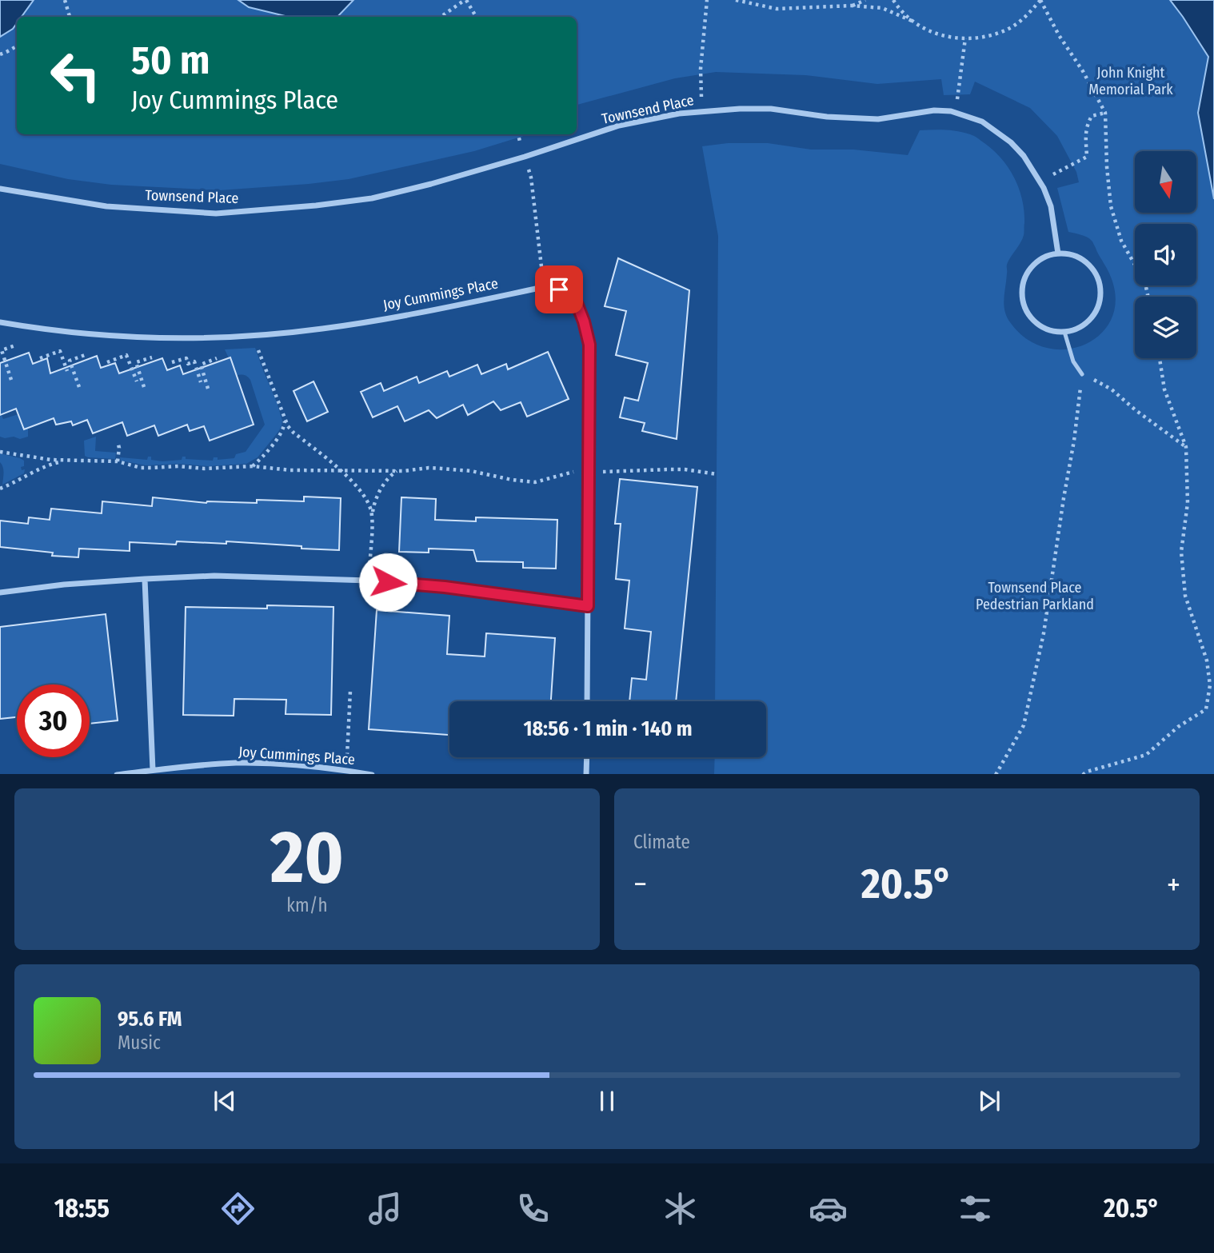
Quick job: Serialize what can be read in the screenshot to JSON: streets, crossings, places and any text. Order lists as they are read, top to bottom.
{
  "streets": {
    "street": ["Townsend Place", "Joy Cummings Place"]
  },
  "parks": ["John Knight Memorial Park", "Townsend Place Pedestrian Parkland"],
  "north": "bottom",
  "page": {
    "turn": ["50 m", "Joy Cummings Place"],
    "limit": "30",
    "trip": "18:56 · 1 min · 140 m",
    "tile": [
      ["20", "km/h"],
      "Climate"
    ],
    "heat": ["−", "20.5°", "+"],
    "song": ["95.6 FM", "Music"],
    "tabs": ["18:55", "20.5°"]
  }
}
